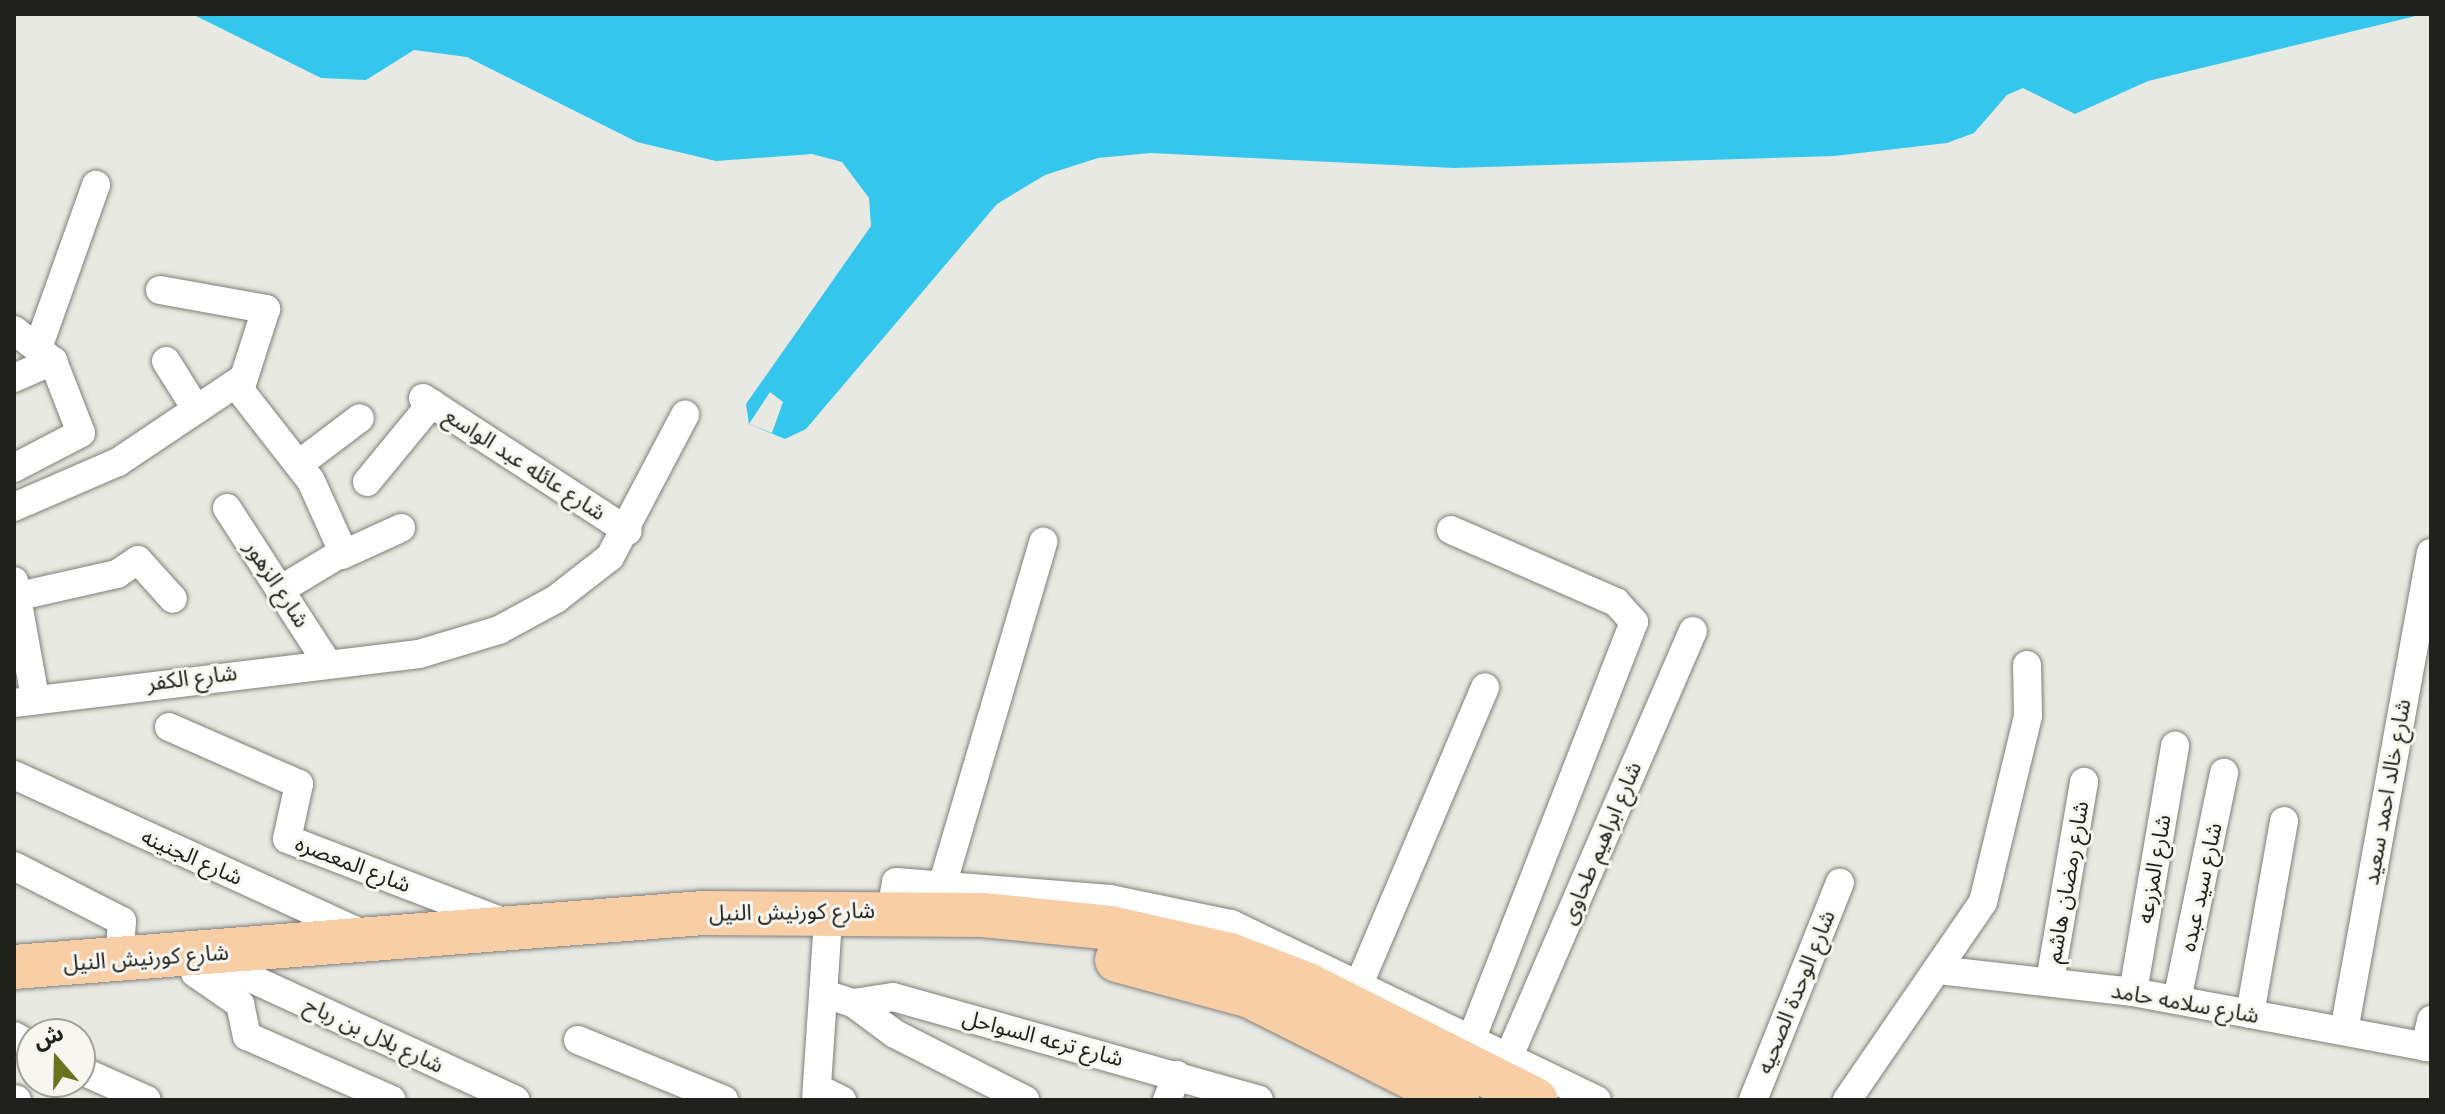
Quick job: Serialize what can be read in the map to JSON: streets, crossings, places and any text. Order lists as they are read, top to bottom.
{
  "streets": {
    "main road": ["شارع كورنيش النيل"],
    "street": [
      "شارع عائله عبد الواسع",
      "شارع الزهور",
      "شارع الكفر",
      "شارع خالد احمد سعيد",
      "شارع ابراهيم طحاوى",
      "شارع الجنينه",
      "شارع المعصره",
      "شارع المزرعه",
      "شارع رمضان هاشم",
      "شارع سيد عبده",
      "شارع الوحدة الصحيه",
      "شارع سلامه حامد",
      "شارع بلال بن رباح",
      "شارع ترعه السواحل"
    ]
  },
  "crossings": [
    ["شارع عائله عبد الواسع", "شارع الكفر"],
    ["شارع الزهور", "شارع الكفر"],
    ["شارع خالد احمد سعيد", "شارع سلامه حامد"],
    ["شارع الجنينه", "شارع كورنيش النيل"],
    ["شارع المعصره", "شارع كورنيش النيل"],
    ["شارع المزرعه", "شارع سلامه حامد"],
    ["شارع رمضان هاشم", "شارع سلامه حامد"],
    ["شارع سيد عبده", "شارع سلامه حامد"],
    ["شارع كورنيش النيل", "شارع بلال بن رباح"]
  ],
  "north": "top"
}
